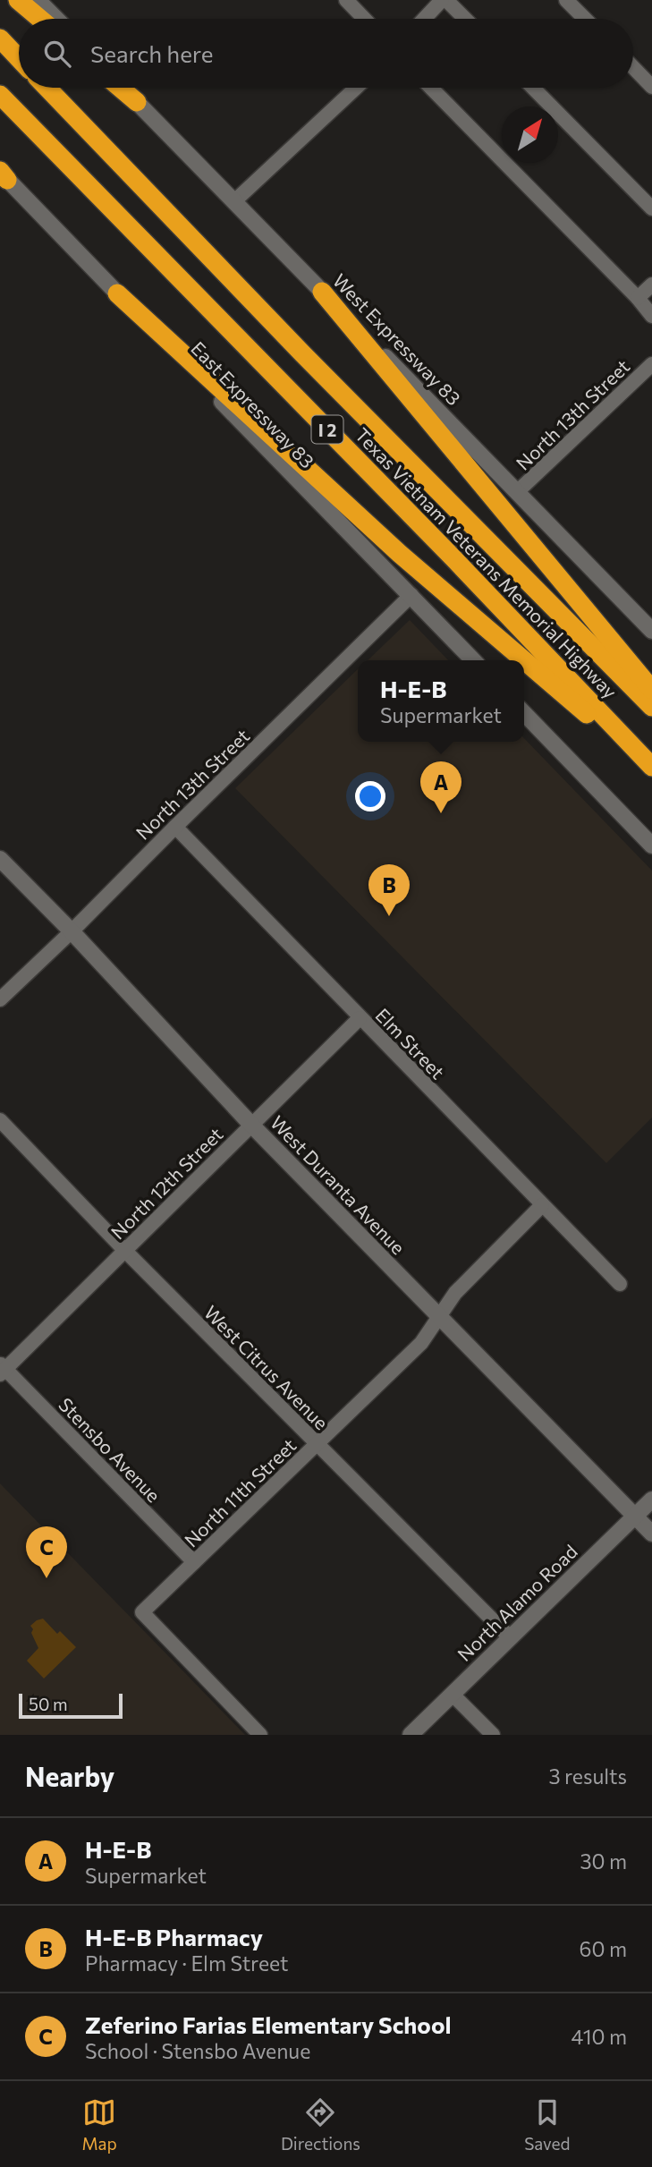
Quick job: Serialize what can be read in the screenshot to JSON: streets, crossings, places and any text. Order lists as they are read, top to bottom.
{
  "streets": {
    "highway": ["I 2", "Texas Vietnam Veterans Memorial Highway"],
    "main road": [
      "West Expressway 83",
      "East Expressway 83",
      "West Duranta Avenue",
      "North Alamo Road"
    ],
    "street": [
      "North 13th Street",
      "Elm Street",
      "North 12th Street",
      "West Citrus Avenue",
      "Stensbo Avenue",
      "North 11th Street"
    ]
  },
  "crossings": [
    ["West Expressway 83", "North 13th Street"],
    ["East Expressway 83", "North 13th Street"],
    ["North 13th Street", "Elm Street"],
    ["North 13th Street", "West Duranta Avenue"],
    ["Elm Street", "North 12th Street"],
    ["Elm Street", "North 11th Street"],
    ["North 12th Street", "West Duranta Avenue"],
    ["North 12th Street", "West Citrus Avenue"],
    ["North 12th Street", "Stensbo Avenue"],
    ["West Duranta Avenue", "North 11th Street"],
    ["West Duranta Avenue", "North Alamo Road"],
    ["West Citrus Avenue", "North 11th Street"],
    ["West Citrus Avenue", "North Alamo Road"],
    ["Stensbo Avenue", "North 11th Street"]
  ],
  "scale_bar": "50 m",
  "north": "top right",
  "page": {
    "search": "Search here",
    "popup": ["H-E-B", "Supermarket"],
    "pins": ["A", "B", "C"],
    "scale": "50 m",
    "heading": ["Nearby", "3 results"],
    "list": [
      {
        "mark": "A",
        "name": "H-E-B",
        "note": "Supermarket",
        "value": "30 m"
      },
      {
        "mark": "B",
        "name": "H-E-B Pharmacy",
        "note": "Pharmacy · Elm Street",
        "value": "60 m"
      },
      {
        "mark": "C",
        "name": "Zeferino Farias Elementary School",
        "note": "School · Stensbo Avenue",
        "value": "410 m"
      }
    ],
    "nav": ["Map", "Directions", "Saved"]
  }
}
